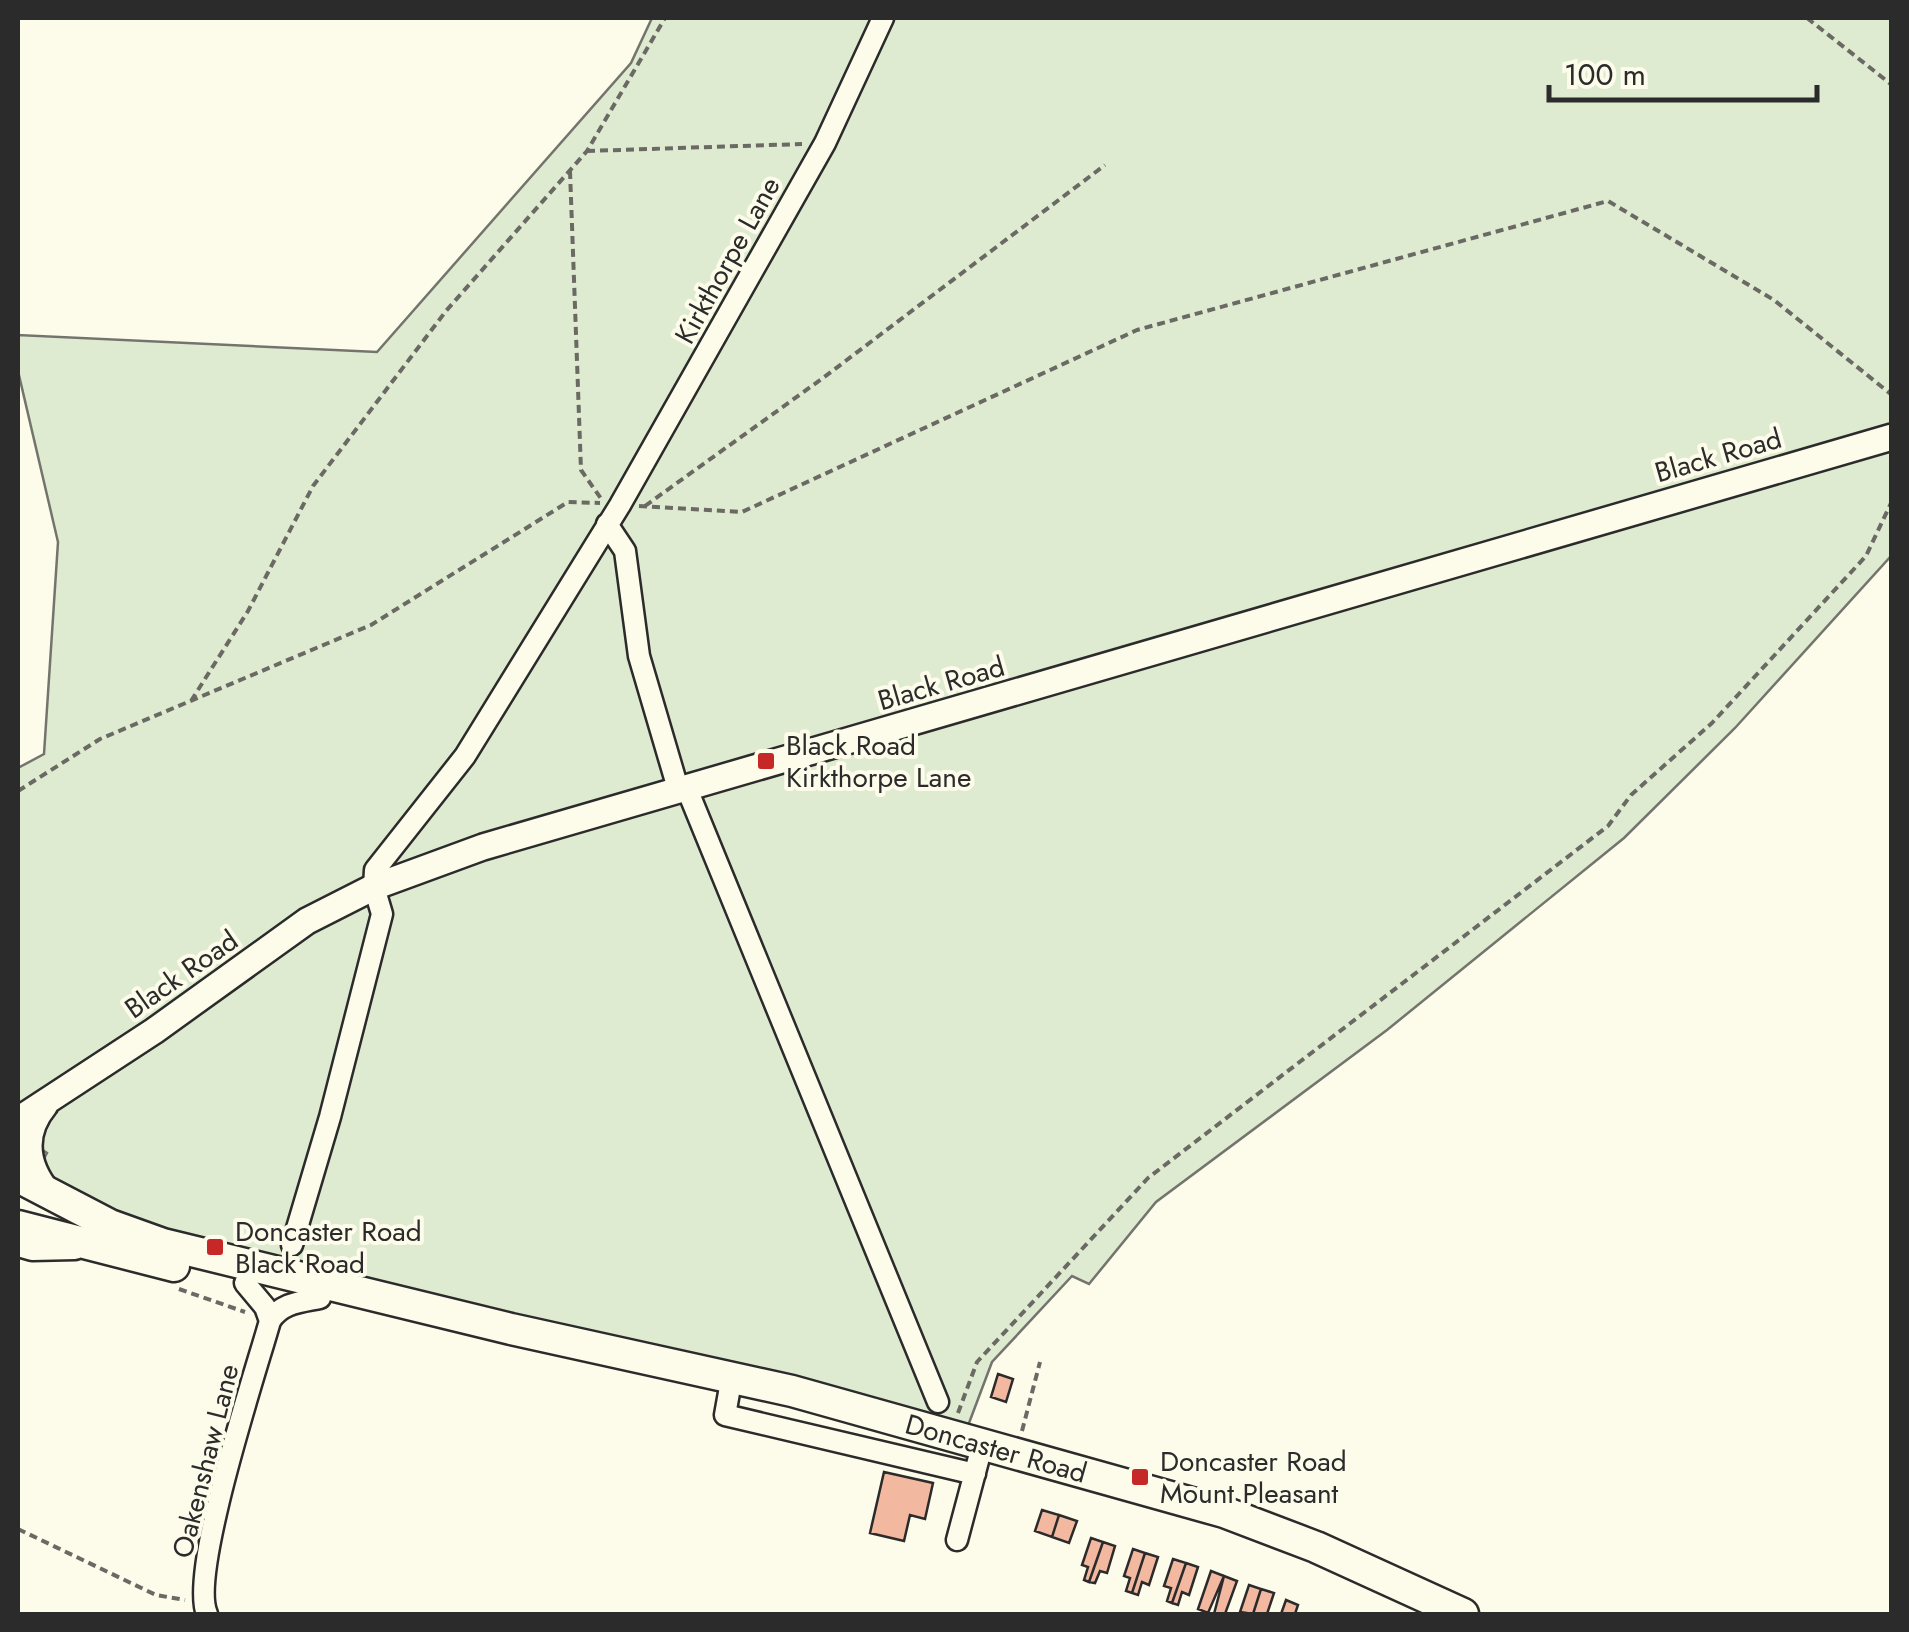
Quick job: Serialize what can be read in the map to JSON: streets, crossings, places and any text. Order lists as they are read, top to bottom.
{
  "streets": {
    "highway": ["Doncaster Road"],
    "main road": ["Black Road"],
    "street": ["Kirkthorpe Lane", "Oakenshaw Lane"]
  },
  "crossings": [
    ["Kirkthorpe Lane", "Black Road"],
    ["Black Road", "Doncaster Road"],
    ["Doncaster Road", "Oakenshaw Lane"]
  ],
  "places": {
    "transit": ["Black Road Kirkthorpe Lane", "Doncaster Road Black Road", "Doncaster Road Mount Pleasant"]
  },
  "scale_bar": "100 m"
}
